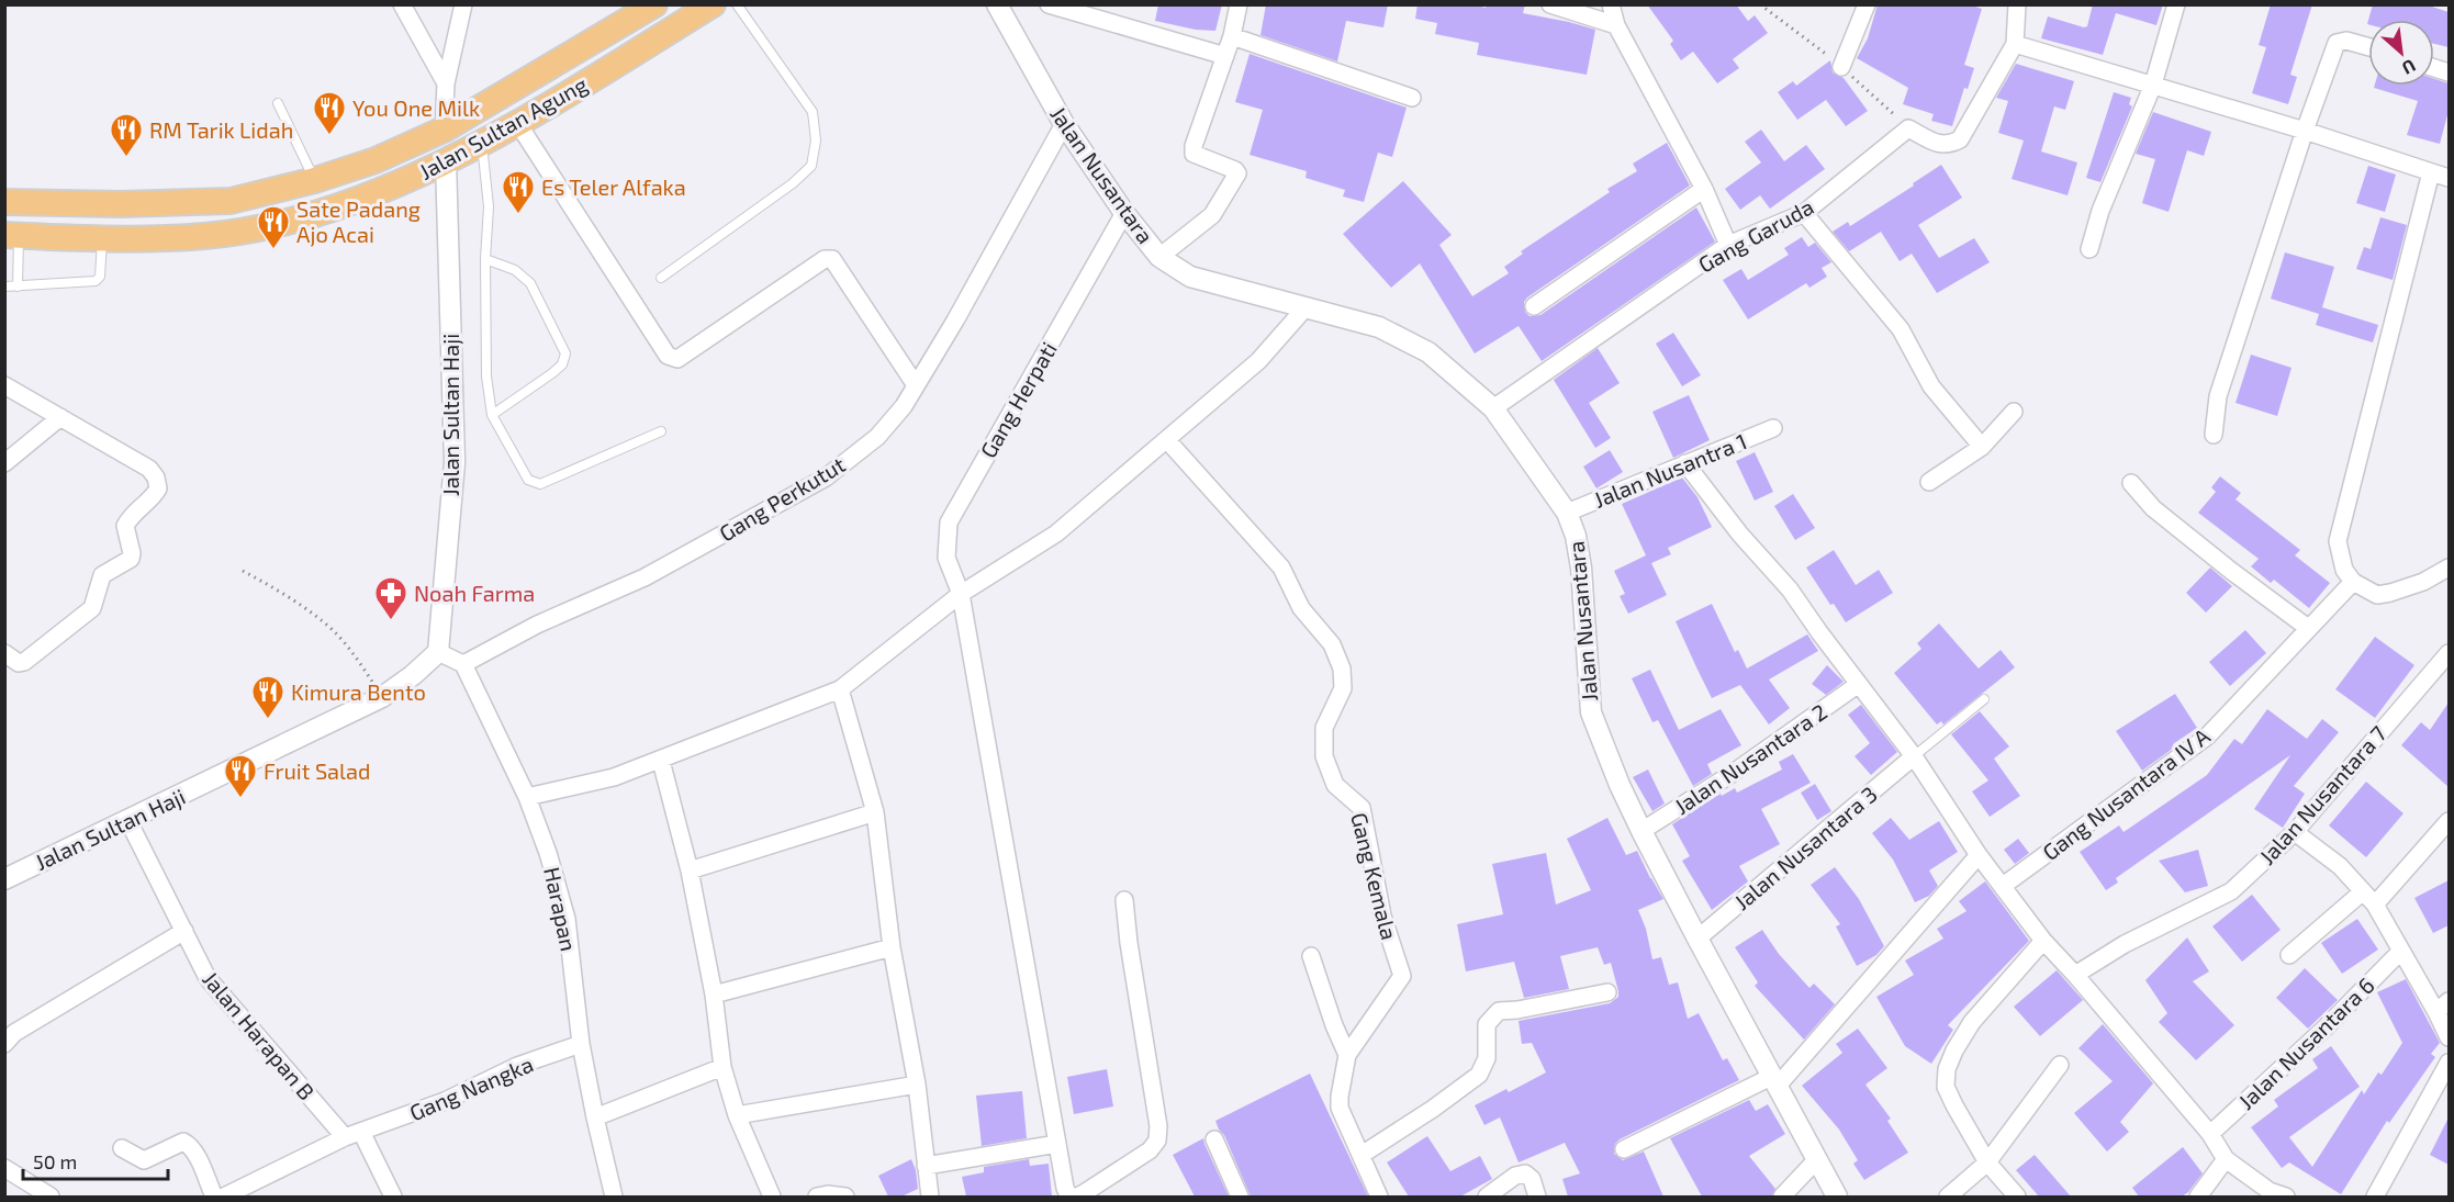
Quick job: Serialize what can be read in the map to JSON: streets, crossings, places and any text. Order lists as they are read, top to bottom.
{
  "streets": {
    "main road": ["Jalan Sultan Agung"],
    "street": [
      "Jalan Nusantara",
      "Gang Garuda",
      "Gang Herpati",
      "Jalan Sultan Haji",
      "Jalan Nusantra 1",
      "Gang Perkutut",
      "Jalan Nusantara 2",
      "Gang Nusantara IV A",
      "Jalan Nusantara 7",
      "Jalan Nusantara 3",
      "Gang Kemala",
      "Harapan",
      "Jalan Harapan B",
      "Jalan Nusantara 6",
      "Gang Nangka"
    ]
  },
  "crossings": [
    ["Jalan Sultan Agung", "Jalan Sultan Haji"],
    ["Jalan Nusantara", "Gang Garuda"],
    ["Jalan Nusantara", "Gang Herpati"],
    ["Jalan Nusantara", "Jalan Nusantra 1"],
    ["Jalan Nusantara", "Gang Perkutut"],
    ["Jalan Nusantara", "Jalan Nusantara 2"],
    ["Jalan Nusantara", "Jalan Nusantara 3"],
    ["Jalan Sultan Haji", "Jalan Harapan B"],
    ["Gang Perkutut", "Harapan"],
    ["Harapan", "Gang Nangka"],
    ["Jalan Harapan B", "Gang Nangka"]
  ],
  "places": {
    "restaurant": [
      "You One Milk",
      "RM Tarik Lidah",
      "Es Teler Alfaka",
      "Sate Padang Ajo Acai",
      "Kimura Bento",
      "Fruit Salad"
    ],
    "pharmacy": ["Noah Farma"]
  },
  "scale_bar": "50 m",
  "north": "bottom right"
}
